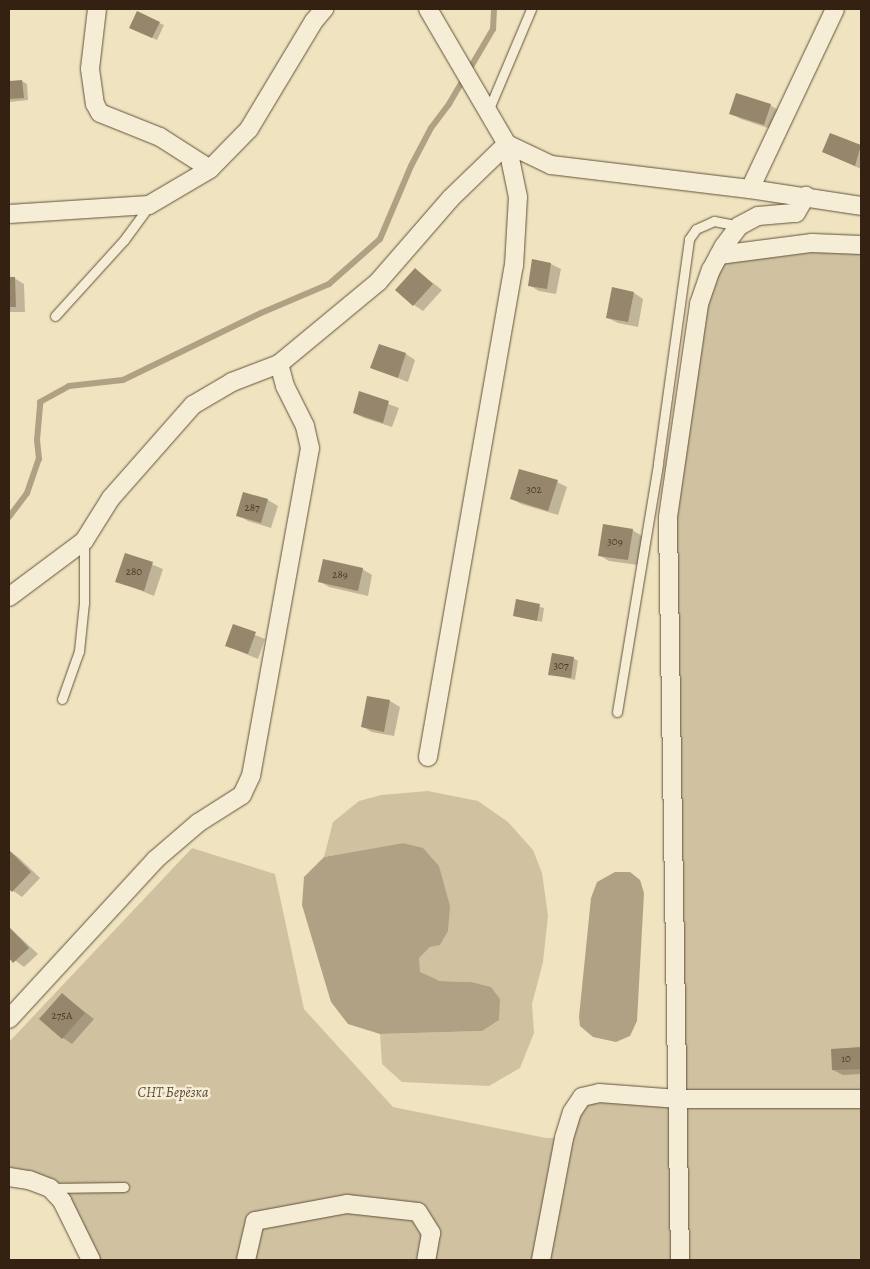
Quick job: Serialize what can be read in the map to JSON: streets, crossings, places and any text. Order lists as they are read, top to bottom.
{
  "parks": ["СНТ Берёзка"],
  "house_numbers": [
    "302",
    "287",
    "309",
    "280",
    "289",
    "307",
    "275А",
    "10"
  ]
}
